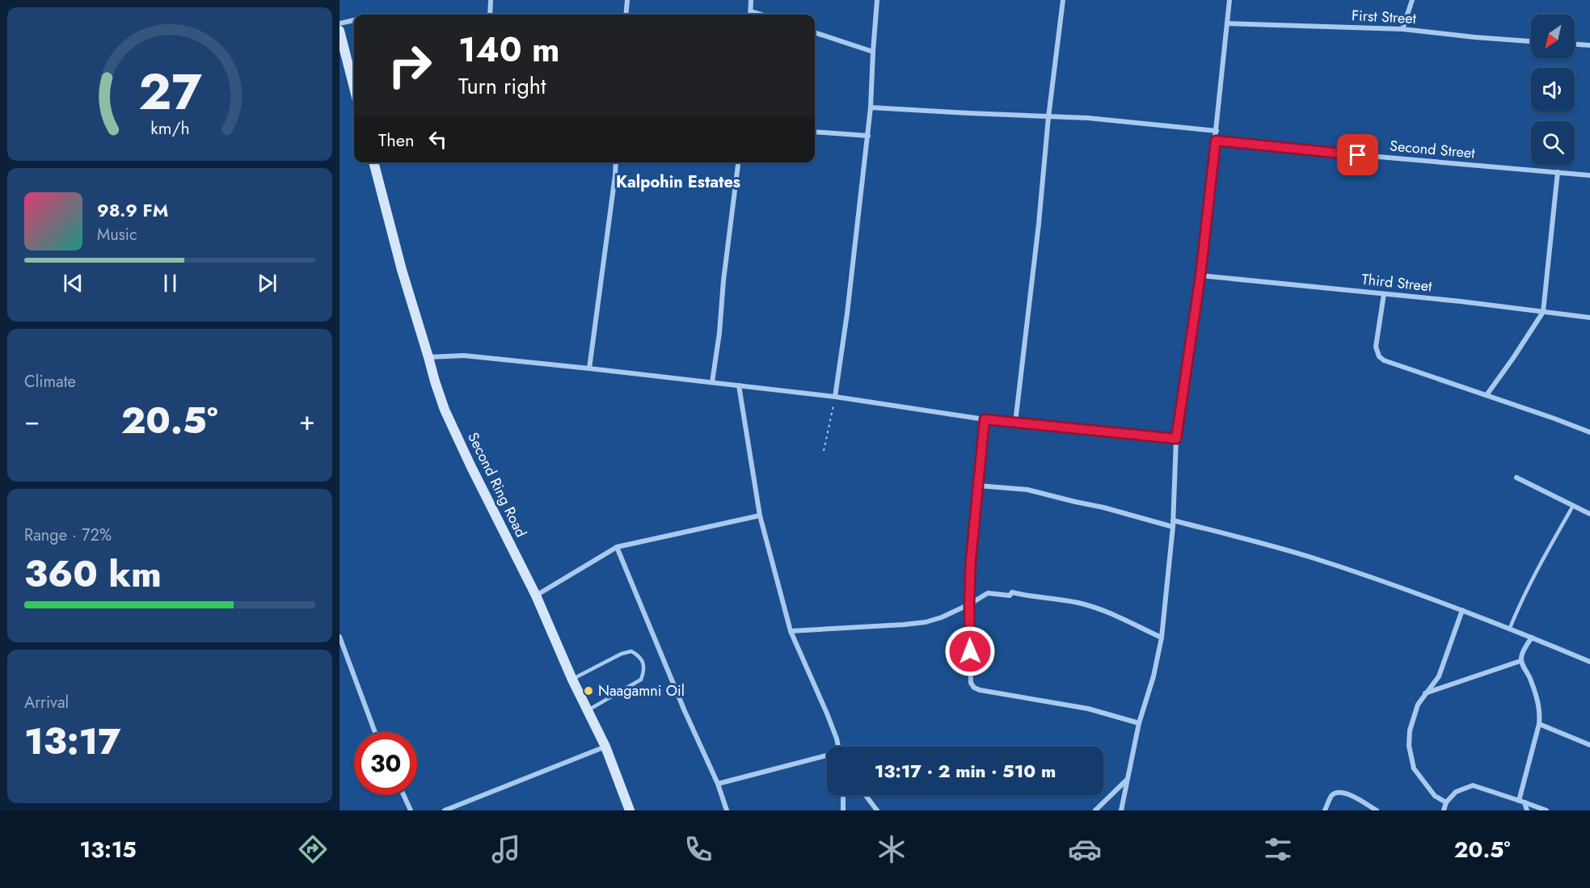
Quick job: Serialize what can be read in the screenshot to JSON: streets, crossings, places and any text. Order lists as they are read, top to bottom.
{
  "streets": {
    "street": [
      "First Street",
      "Second Street",
      "Third Street",
      "Second Ring Road"
    ]
  },
  "districts": ["Kalpohin Estates"],
  "places": ["Naagamni Oil"],
  "north": "bottom left",
  "page": {
    "turn": ["140 m", "Turn right"],
    "then": "Then",
    "song": ["98.9 FM", "Music"],
    "tile": [
      "Climate",
      ["Range · 72%", "360 km"],
      ["Arrival", "13:17"]
    ],
    "heat": ["−", "20.5°", "+"],
    "limit": "30",
    "trip": "13:17 · 2 min · 510 m",
    "tabs": ["13:15", "20.5°"],
    "gauge": ["27", "km/h"]
  }
}
